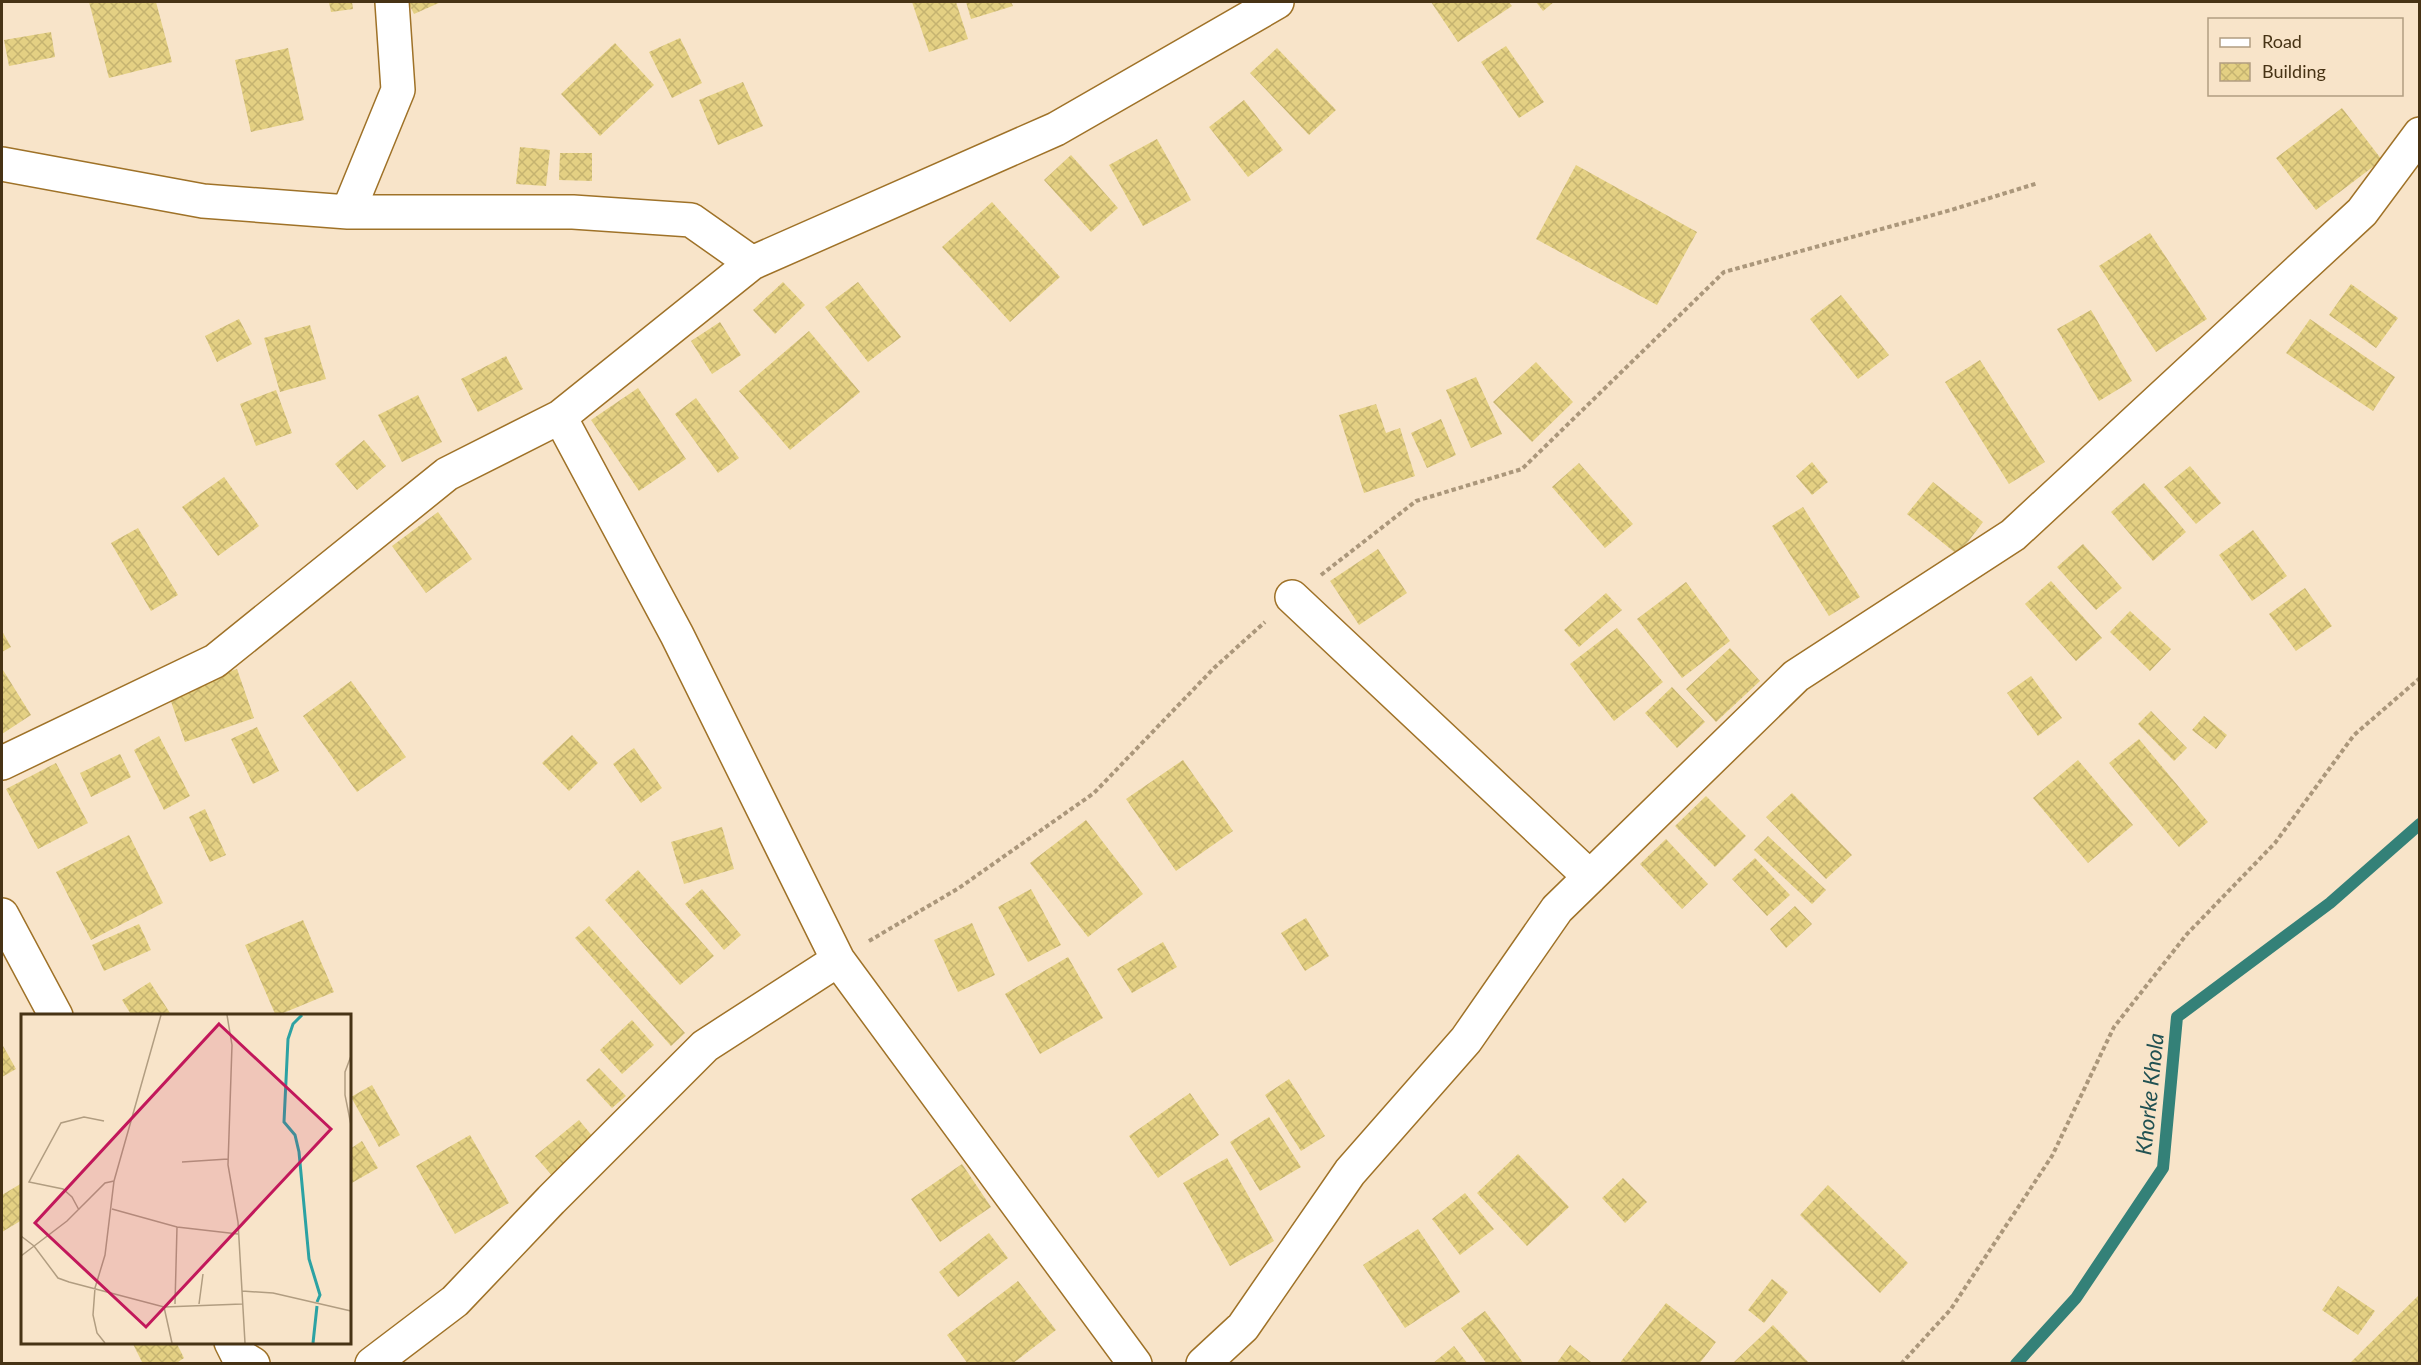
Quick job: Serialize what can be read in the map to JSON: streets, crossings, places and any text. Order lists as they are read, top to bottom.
{
  "water": ["Khorke Khola"],
  "legend": ["Road", "Building"]
}
